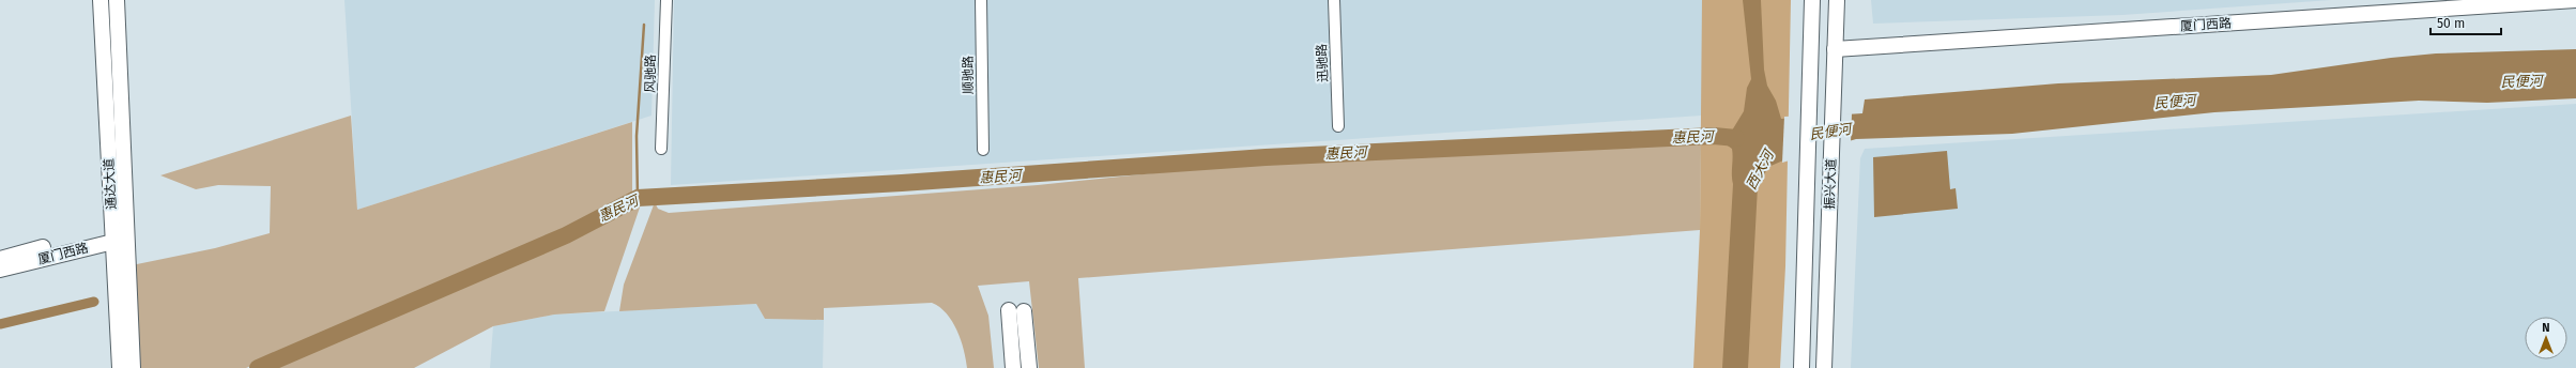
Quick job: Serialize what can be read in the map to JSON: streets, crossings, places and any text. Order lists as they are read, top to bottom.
{
  "streets": {
    "main road": ["厦门西路", "通达大道", "振兴大道"],
    "street": ["迅驰路", "风驰路", "顺驰路"]
  },
  "crossings": [
    ["厦门西路", "通达大道"],
    ["厦门西路", "振兴大道"]
  ],
  "water": ["民便河", "惠民河", "西大河"],
  "scale_bar": "50 m",
  "north": "top"
}
